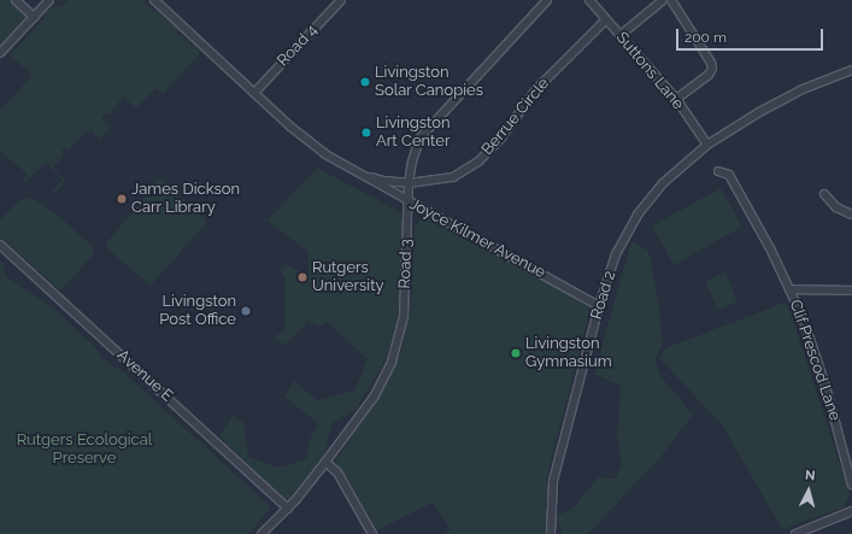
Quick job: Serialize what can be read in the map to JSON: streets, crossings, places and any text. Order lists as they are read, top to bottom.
{
  "streets": {
    "street": [
      "Road 4",
      "Suttons Lane",
      "Berrue Circle",
      "Joyce Kilmer Avenue",
      "Road 3",
      "Road 2",
      "Clif Prescod Lane",
      "Avenue E"
    ]
  },
  "crossings": [
    ["Road 4", "Joyce Kilmer Avenue"],
    ["Suttons Lane", "Berrue Circle"],
    ["Suttons Lane", "Road 2"],
    ["Berrue Circle", "Joyce Kilmer Avenue"],
    ["Berrue Circle", "Road 3"],
    ["Joyce Kilmer Avenue", "Road 3"],
    ["Joyce Kilmer Avenue", "Road 2"],
    ["Road 3", "Avenue E"]
  ],
  "parks": ["Rutgers Ecological Preserve"],
  "places": [
    "Livingston Solar Canopies",
    "Livingston Art Center",
    "James Dickson Carr Library",
    "Rutgers University",
    "Livingston Post Office",
    "Livingston Gymnasium"
  ],
  "scale_bar": "200 m",
  "north": "top"
}
